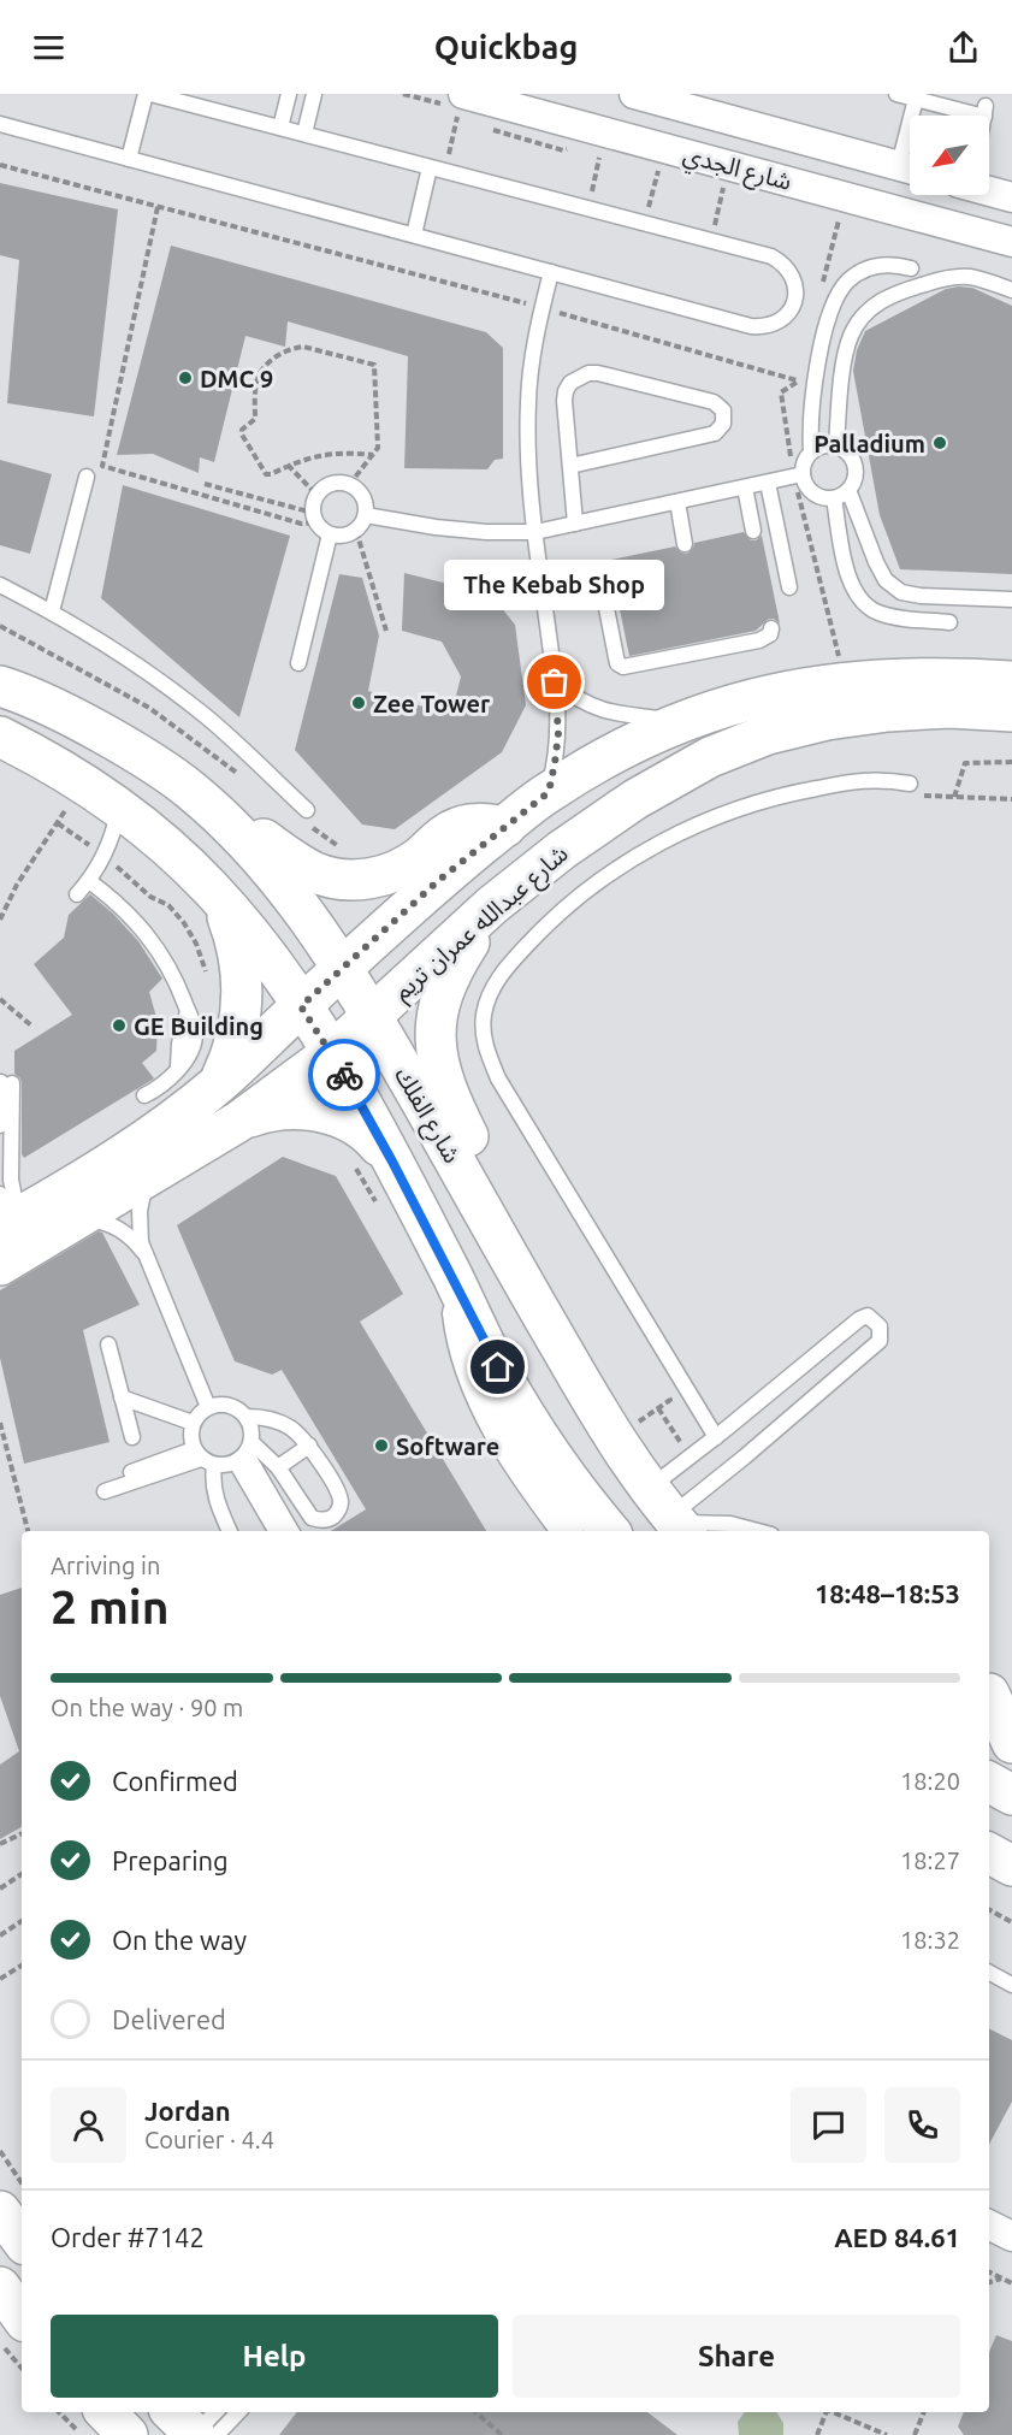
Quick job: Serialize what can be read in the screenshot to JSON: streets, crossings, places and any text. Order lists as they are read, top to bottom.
{
  "streets": {
    "main road": ["شارع عبدالله عمران تريم", "شارع الفلك"],
    "street": ["شارع الجدي"]
  },
  "crossings": [
    ["شارع عبدالله عمران تريم", "شارع الفلك"]
  ],
  "places": [
    "DMC 9",
    "Palladium",
    "The Kebab Shop",
    "Zee Tower",
    "GE Building",
    "Software"
  ],
  "north": "bottom left",
  "page": {
    "header": "Quickbag",
    "bubble": "The Kebab Shop",
    "heading": ["2 min", "Arriving in", "18:48–18:53"],
    "panel": [
      "Jordan",
      "Courier · 4.4",
      "Order #7142",
      "AED 84.61"
    ],
    "bar": "On the way · 90 m",
    "list": [
      ["Confirmed", "18:20"],
      ["Preparing", "18:27"],
      ["On the way", "18:32"],
      "Delivered"
    ],
    "buttons": ["Help", "Share"]
  }
}
